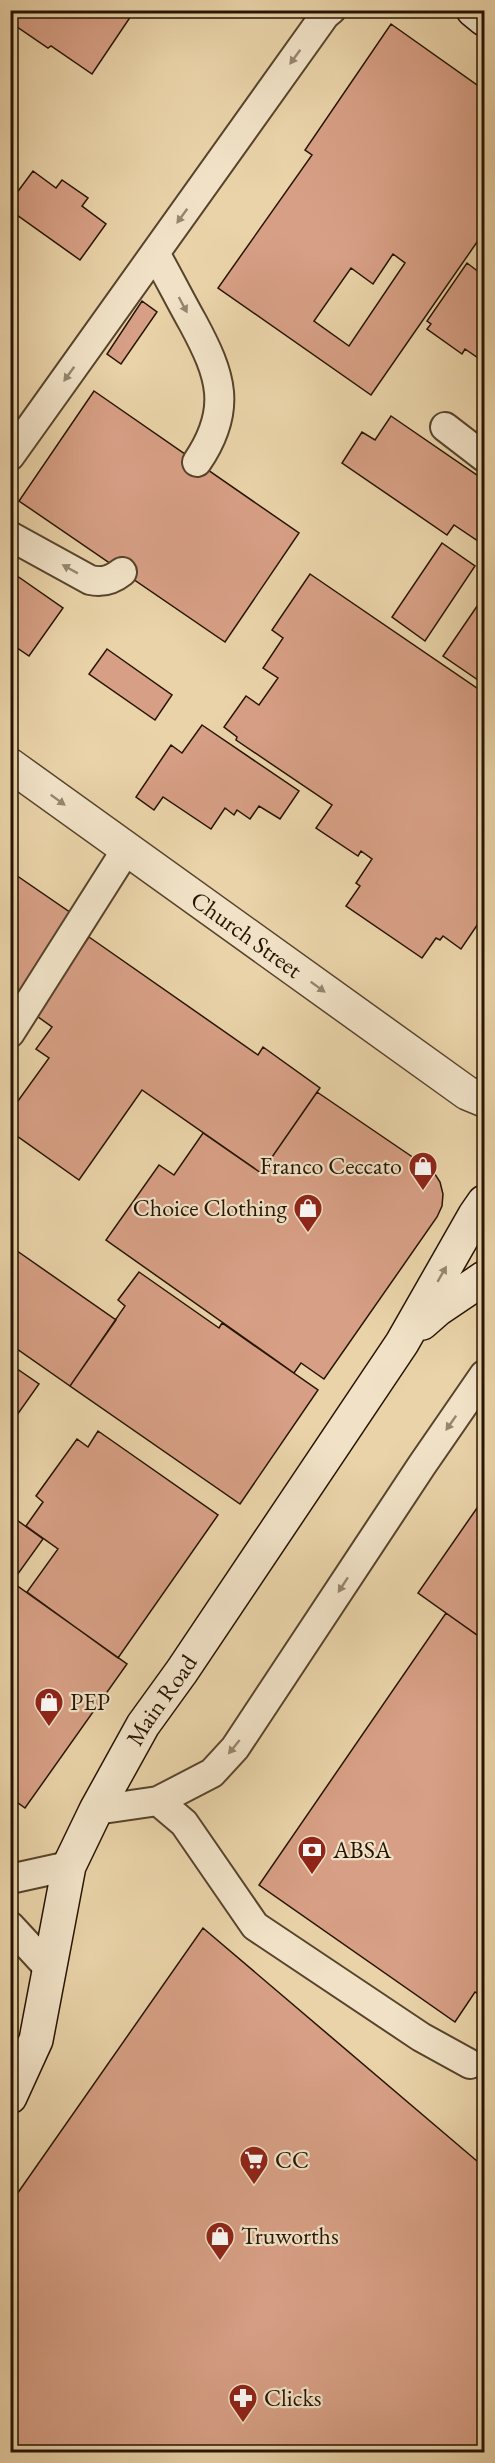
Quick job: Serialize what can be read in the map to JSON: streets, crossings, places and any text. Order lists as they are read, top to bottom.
{
  "streets": {
    "main road": ["Church Street", "Main Road"]
  },
  "one_way": ["Church Street"],
  "places": {
    "shop": [
      "Franco Ceccato",
      "Choice Clothing",
      "PEP",
      "Truworths"
    ],
    "bank": ["ABSA"],
    "supermarket": ["CC"],
    "pharmacy": ["Clicks"]
  }
}
